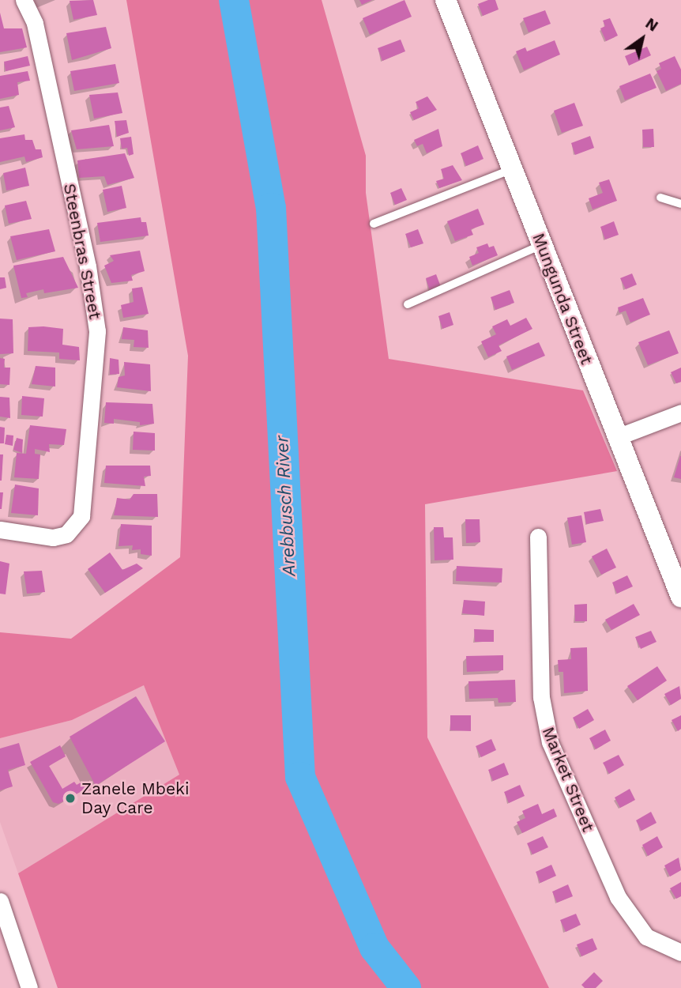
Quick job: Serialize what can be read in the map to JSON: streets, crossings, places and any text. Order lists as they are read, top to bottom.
{
  "streets": {
    "street": ["Steenbras Street", "Mungunda Street", "Market Street"]
  },
  "water": ["Arebbusch River"],
  "places": ["Zanele Mbeki Day Care"],
  "north": "top right"
}
